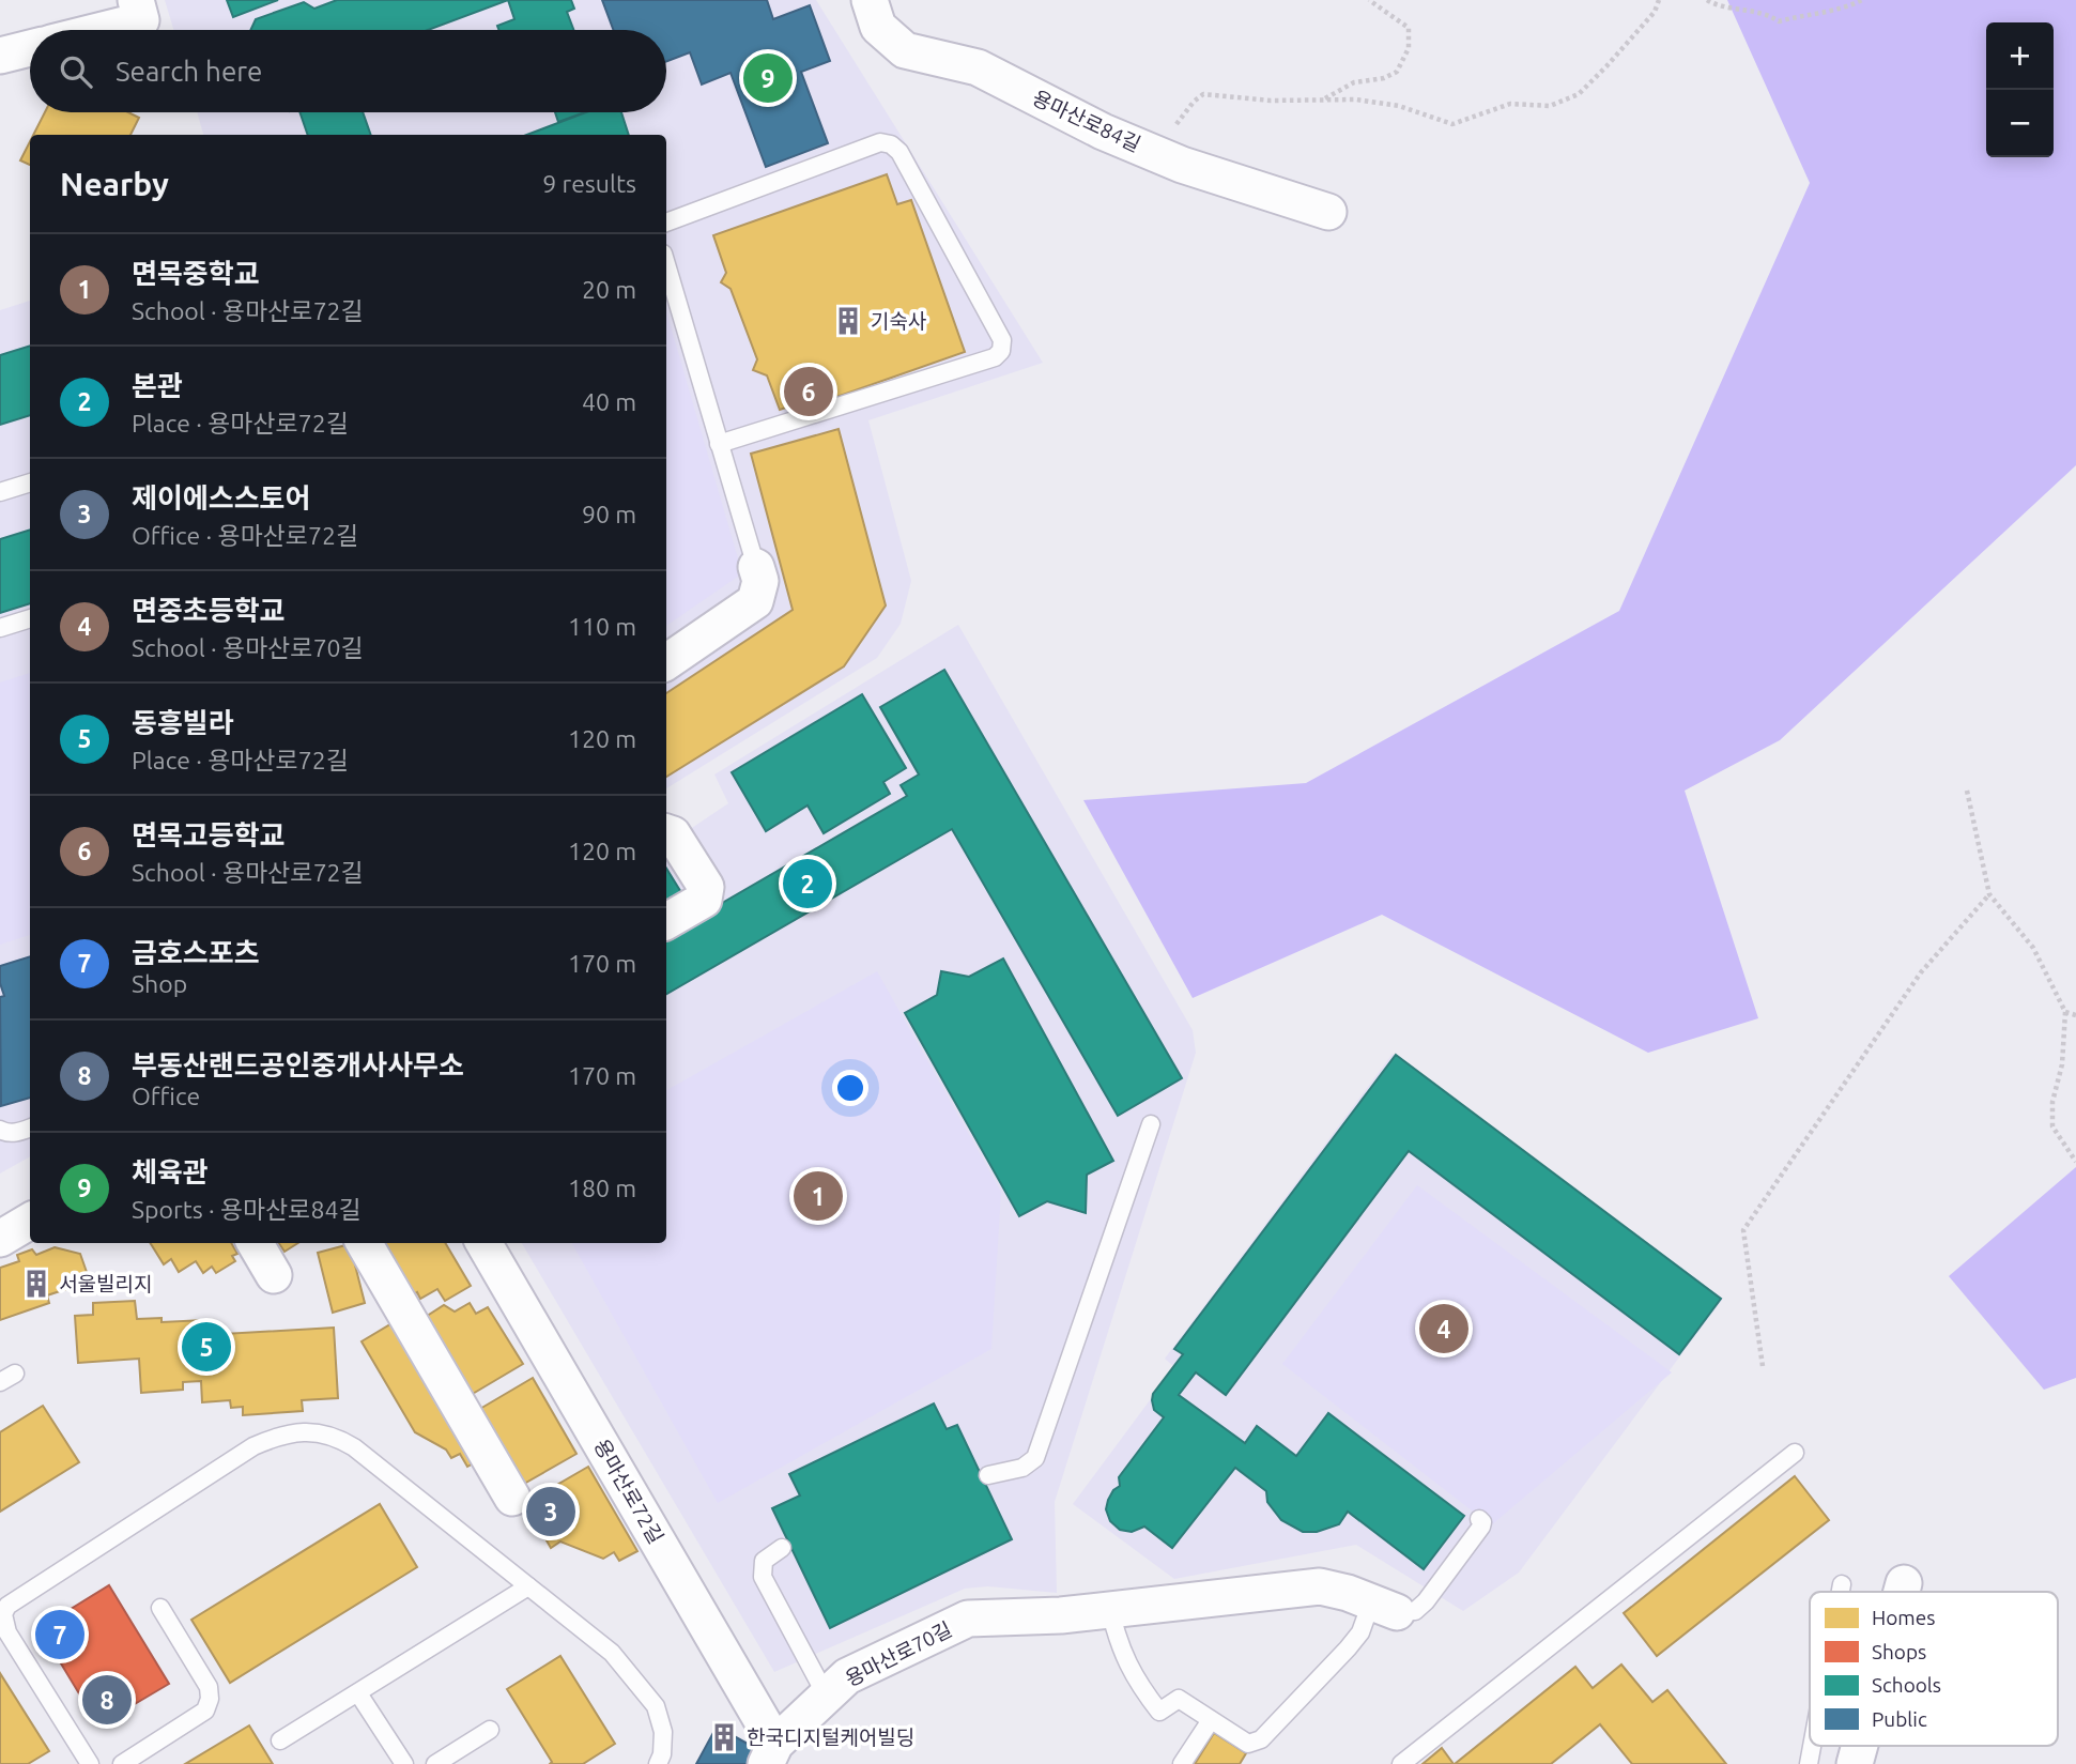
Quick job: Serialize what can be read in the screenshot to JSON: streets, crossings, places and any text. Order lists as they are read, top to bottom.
{
  "streets": {
    "street": ["용마산로84길", "용마산로72길", "용마산로70길"]
  },
  "crossings": [
    ["용마산로72길", "용마산로70길"]
  ],
  "places": {
    "building": ["기숙사", "서울빌리지", "한국디지털케어빌딩"]
  },
  "legend": [
    "Homes",
    "Shops",
    "Schools",
    "Public"
  ],
  "page": {
    "map_buttons": ["+", "−"],
    "search": "Search here",
    "pins": [
      "9",
      "6",
      "2",
      "1",
      "4",
      "5",
      "3",
      "7",
      "8"
    ],
    "heading": ["Nearby", "9 results"],
    "list": [
      {
        "mark": "1",
        "name": "면목중학교",
        "note": "School · 용마산로72길",
        "value": "20 m"
      },
      {
        "mark": "2",
        "name": "본관",
        "note": "Place · 용마산로72길",
        "value": "40 m"
      },
      {
        "mark": "3",
        "name": "제이에스스토어",
        "note": "Office · 용마산로72길",
        "value": "90 m"
      },
      {
        "mark": "4",
        "name": "면중초등학교",
        "note": "School · 용마산로70길",
        "value": "110 m"
      },
      {
        "mark": "5",
        "name": "동흥빌라",
        "note": "Place · 용마산로72길",
        "value": "120 m"
      },
      {
        "mark": "6",
        "name": "면목고등학교",
        "note": "School · 용마산로72길",
        "value": "120 m"
      },
      {
        "mark": "7",
        "name": "금호스포츠",
        "note": "Shop",
        "value": "170 m"
      },
      {
        "mark": "8",
        "name": "부동산랜드공인중개사사무소",
        "note": "Office",
        "value": "170 m"
      },
      {
        "mark": "9",
        "name": "체육관",
        "note": "Sports · 용마산로84길",
        "value": "180 m"
      }
    ]
  }
}
